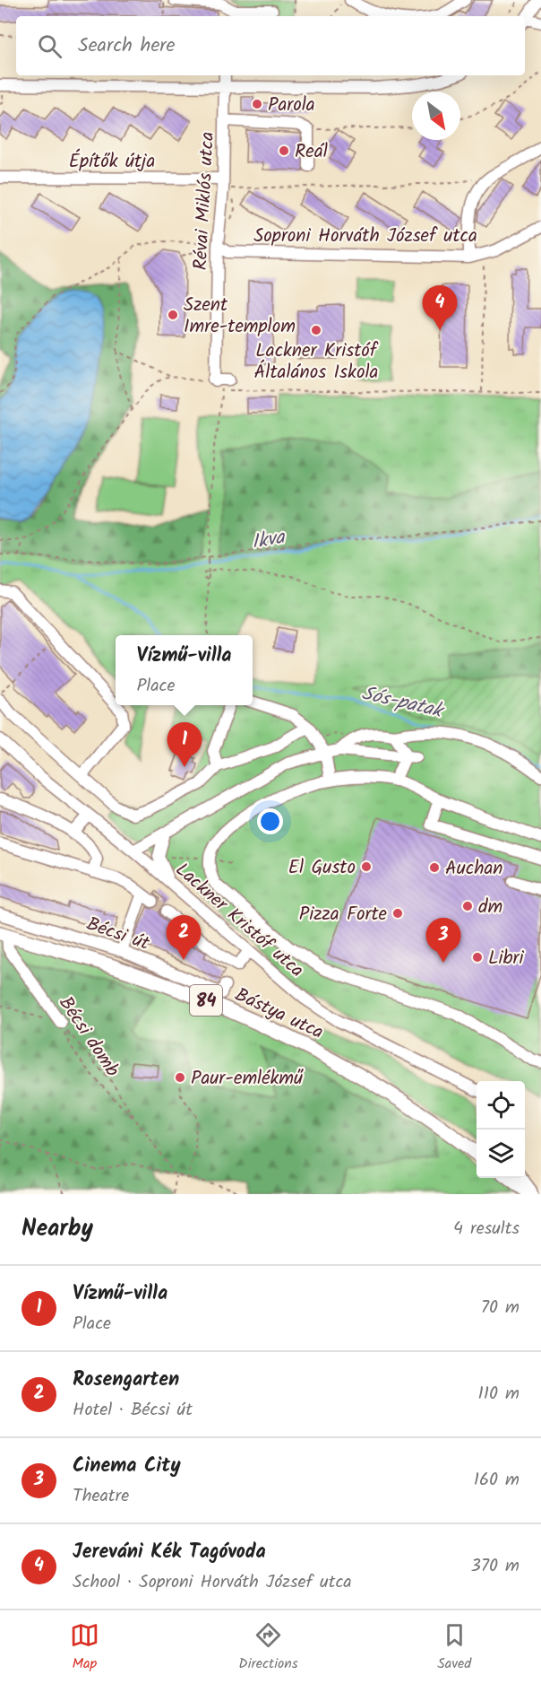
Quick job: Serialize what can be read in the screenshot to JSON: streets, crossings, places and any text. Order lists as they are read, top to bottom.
{
  "streets": {
    "main road": ["84", "Bástya utca"],
    "street": [
      "Építők útja",
      "Révai Miklós utca",
      "Soproni Horváth József utca",
      "Lackner Kristóf utca",
      "Bécsi út",
      "Bécsi domb"
    ]
  },
  "crossings": [
    ["Építők útja", "Révai Miklós utca"],
    ["Révai Miklós utca", "Soproni Horváth József utca"],
    ["84", "Bástya utca"],
    ["Bástya utca", "Bécsi domb"]
  ],
  "water": ["Ikva", "Sós-patak"],
  "places": [
    "Parola",
    "Reál",
    "Szent Imre-templom",
    "Lackner Kristóf Általános Iskola",
    "El Gusto",
    "Auchan",
    "dm",
    "Pizza Forte",
    "Libri",
    "Paur-emlékmű"
  ],
  "north": "bottom right",
  "page": {
    "search": "Search here",
    "pins": [
      "4",
      "1",
      "2",
      "3"
    ],
    "popup": ["Vízmű-villa", "Place"],
    "heading": ["Nearby", "4 results"],
    "list": [
      {
        "mark": "1",
        "name": "Vízmű-villa",
        "note": "Place",
        "value": "70 m"
      },
      {
        "mark": "2",
        "name": "Rosengarten",
        "note": "Hotel · Bécsi út",
        "value": "110 m"
      },
      {
        "mark": "3",
        "name": "Cinema City",
        "note": "Theatre",
        "value": "160 m"
      },
      {
        "mark": "4",
        "name": "Jereváni Kék Tagóvoda",
        "note": "School · Soproni Horváth József utca",
        "value": "370 m"
      }
    ],
    "nav": ["Map", "Directions", "Saved"]
  }
}
